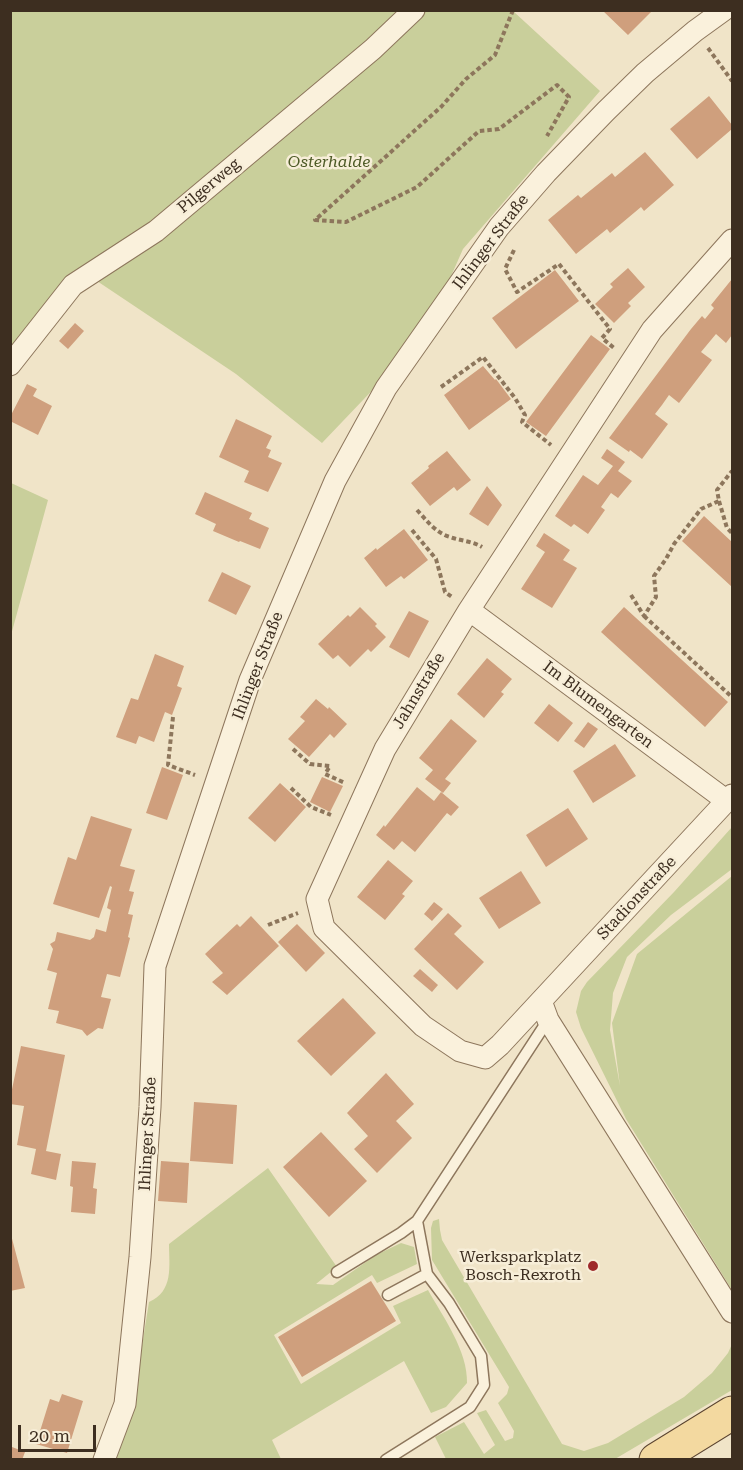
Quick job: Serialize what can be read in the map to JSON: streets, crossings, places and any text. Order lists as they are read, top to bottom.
{
  "streets": {
    "street": [
      "Pilgerweg",
      "Ihlinger Straße",
      "Jahnstraße",
      "Im Blumengarten",
      "Stadionstraße"
    ]
  },
  "crossings": [
    ["Jahnstraße", "Im Blumengarten"],
    ["Im Blumengarten", "Stadionstraße"]
  ],
  "parks": ["Osterhalde"],
  "places": ["Werksparkplatz Bosch-Rexroth"],
  "scale_bar": "20 m"
}
